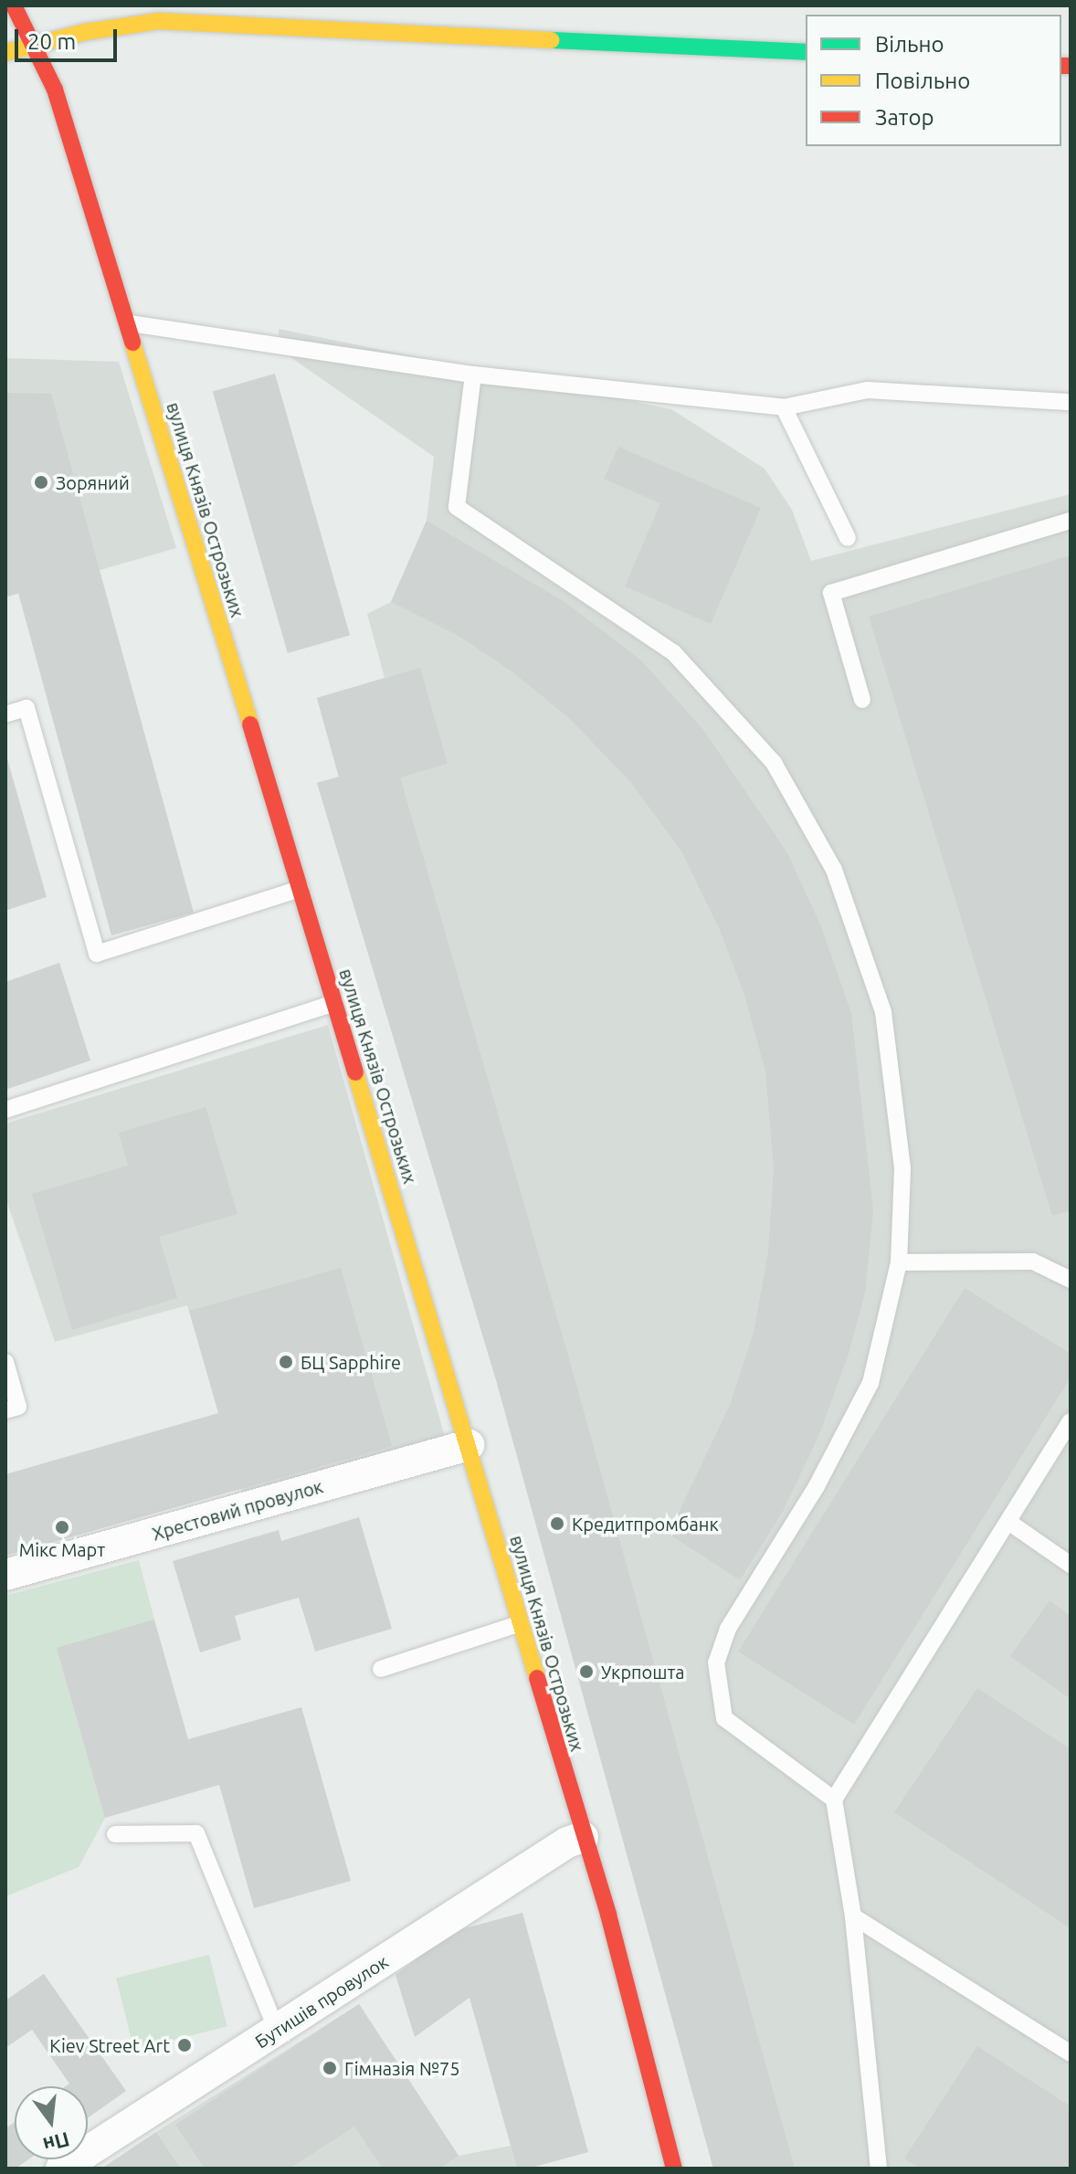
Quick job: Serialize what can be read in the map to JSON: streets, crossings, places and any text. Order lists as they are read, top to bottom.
{
  "streets": {
    "main road": ["вулиця Князів Острозьких"],
    "street": ["Хрестовий провулок", "Бутишів провулок"]
  },
  "crossings": [
    ["вулиця Князів Острозьких", "Хрестовий провулок"],
    ["вулиця Князів Острозьких", "Бутишів провулок"]
  ],
  "places": [
    "Зоряний",
    "БЦ Sapphire",
    "Кредитпромбанк",
    "Мікс Март",
    "Укрпошта",
    "Kiev Street Art",
    "Гімназія №75"
  ],
  "legend": ["Вільно", "Повільно", "Затор"],
  "scale_bar": "20 m",
  "north": "bottom"
}
